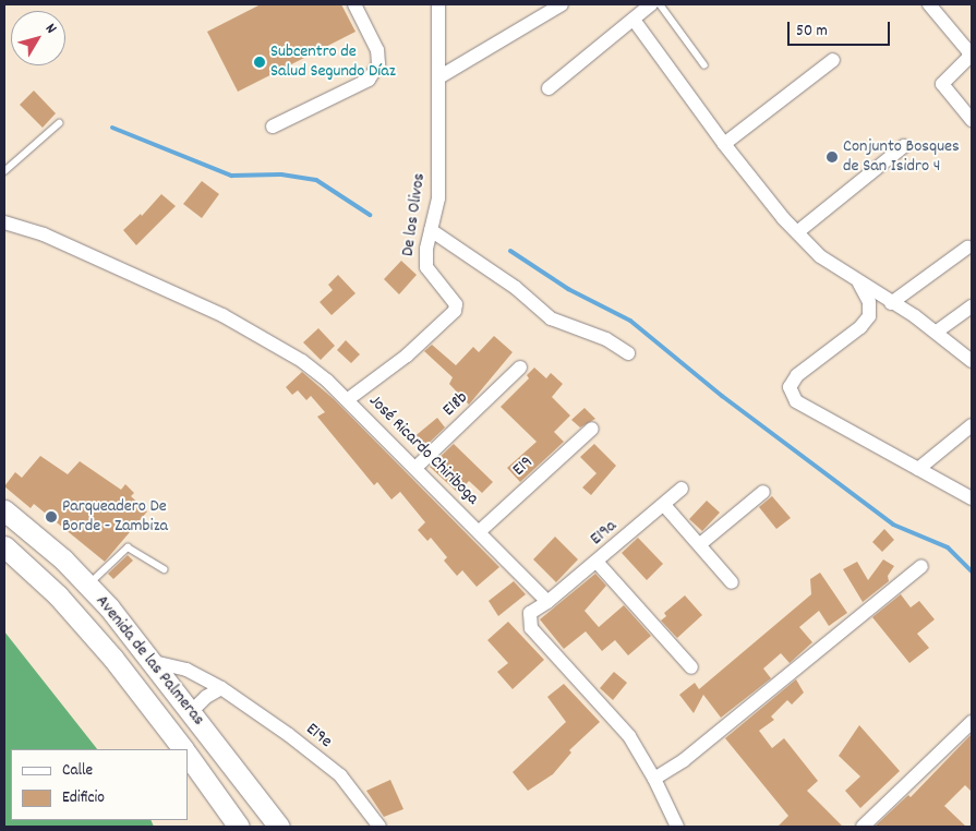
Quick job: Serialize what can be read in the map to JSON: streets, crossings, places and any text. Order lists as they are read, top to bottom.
{
  "streets": {
    "main road": ["Avenida de las Palmeras"],
    "street": [
      "De los Olivos",
      "E18b",
      "José Ricardo Chiriboga",
      "E19",
      "E19a",
      "E19e"
    ]
  },
  "crossings": [
    ["De los Olivos", "José Ricardo Chiriboga"],
    ["E18b", "José Ricardo Chiriboga"],
    ["José Ricardo Chiriboga", "E19"],
    ["José Ricardo Chiriboga", "E19a"],
    ["Avenida de las Palmeras", "E19e"]
  ],
  "places": ["Subcentro de Salud Segundo Díaz", "Conjunto Bosques de San Isidro 4", "Parqueadero De Borde - Zambiza"],
  "legend": ["Calle", "Edificio"],
  "scale_bar": "50 m",
  "north": "top right"
}
